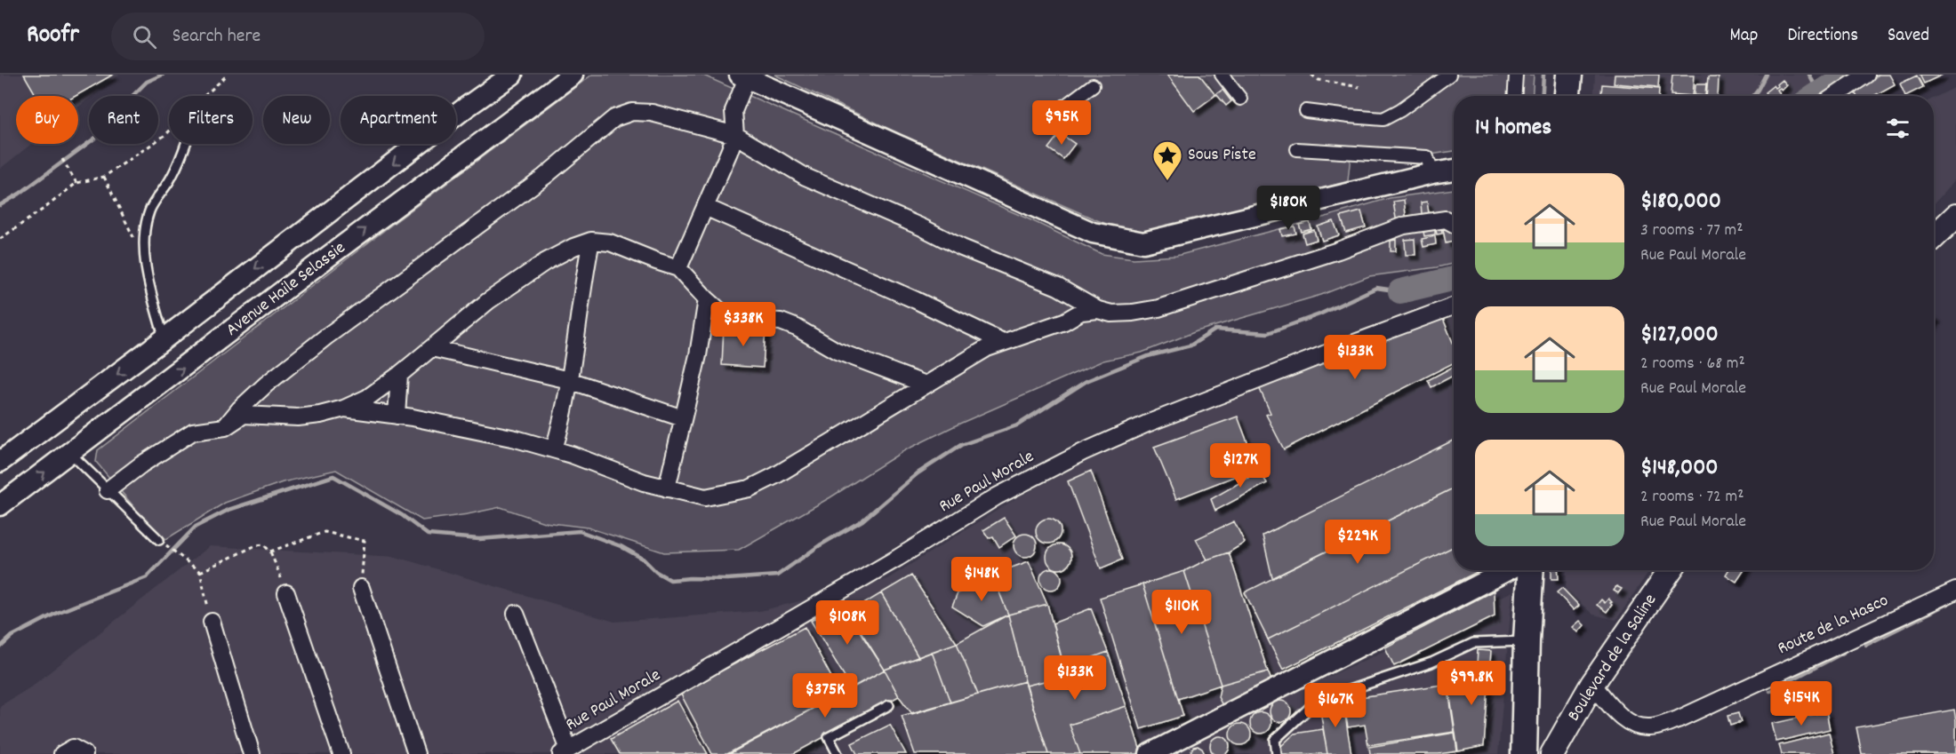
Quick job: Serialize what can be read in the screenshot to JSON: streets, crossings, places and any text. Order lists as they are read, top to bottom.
{
  "streets": {
    "main road": ["Boulevard de la Saline"],
    "street": ["Avenue Haile Selassie", "Rue Paul Morale", "Route de la Hasco"]
  },
  "crossings": [
    ["Route de la Hasco", "Boulevard de la Saline"]
  ],
  "places": {
    "place": ["Sous Piste"]
  },
  "page": {
    "header": "Roofr",
    "search": "Search here",
    "nav": ["Map", "Directions", "Saved"],
    "chip": [
      "Buy",
      "Rent",
      "Filters",
      "New",
      "Apartment"
    ],
    "heading": "14 homes",
    "price": [
      "$95K",
      "$180K",
      "$338K",
      "$133K",
      "$127K",
      "$229K",
      "$148K",
      "$110K",
      "$108K",
      "$133K",
      "$99.8K",
      "$375K",
      "$154K",
      "$167K"
    ],
    "list": [
      {
        "name": "$180,000",
        "note": "3 rooms · 77 m² · Rue Paul Morale"
      },
      {
        "name": "$127,000",
        "note": "2 rooms · 68 m² · Rue Paul Morale"
      },
      {
        "name": "$148,000",
        "note": "2 rooms · 72 m² · Rue Paul Morale"
      }
    ]
  }
}
